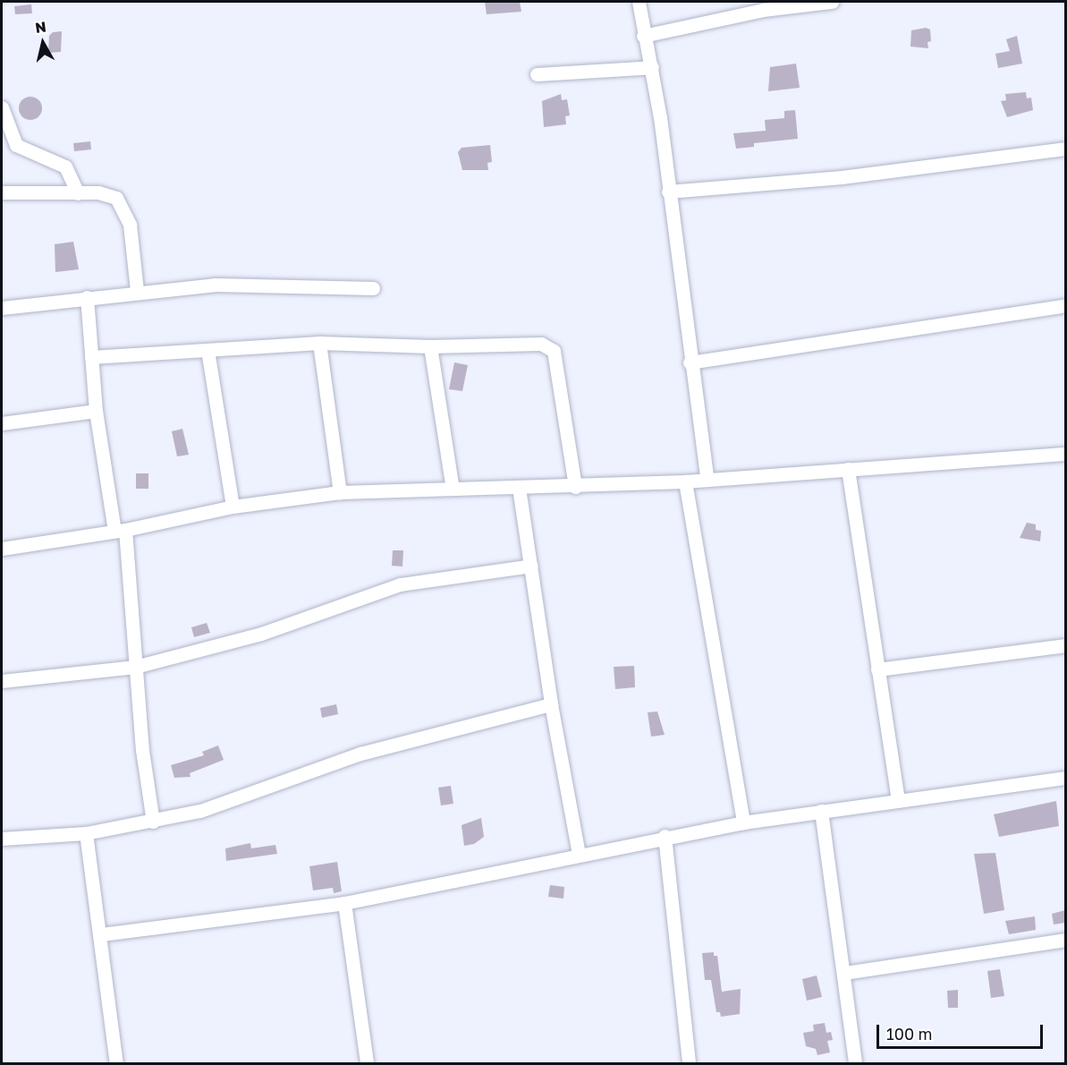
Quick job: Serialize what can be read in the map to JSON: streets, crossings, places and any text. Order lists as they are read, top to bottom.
{
  "scale_bar": "100 m",
  "north": "top"
}
